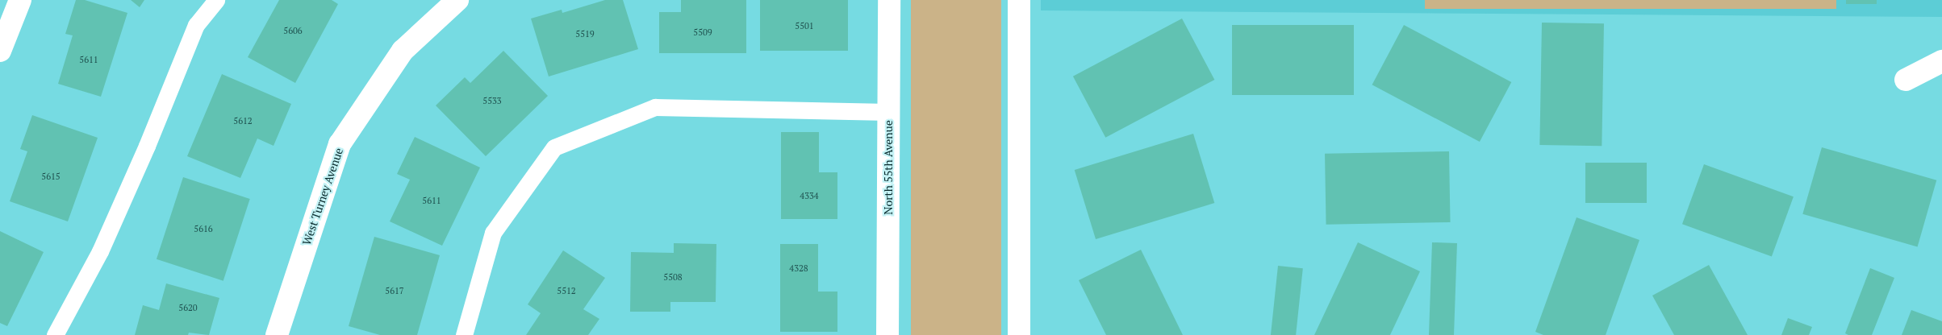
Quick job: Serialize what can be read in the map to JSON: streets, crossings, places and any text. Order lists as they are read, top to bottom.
{
  "streets": {
    "street": ["North 55th Avenue", "West Turney Avenue"]
  },
  "house_numbers": [
    "5501",
    "5606",
    "5509",
    "5519",
    "5611",
    "5533",
    "5612",
    "5615",
    "4334",
    "5611",
    "5616",
    "4328",
    "5508",
    "5617",
    "5512",
    "5620"
  ]
}
